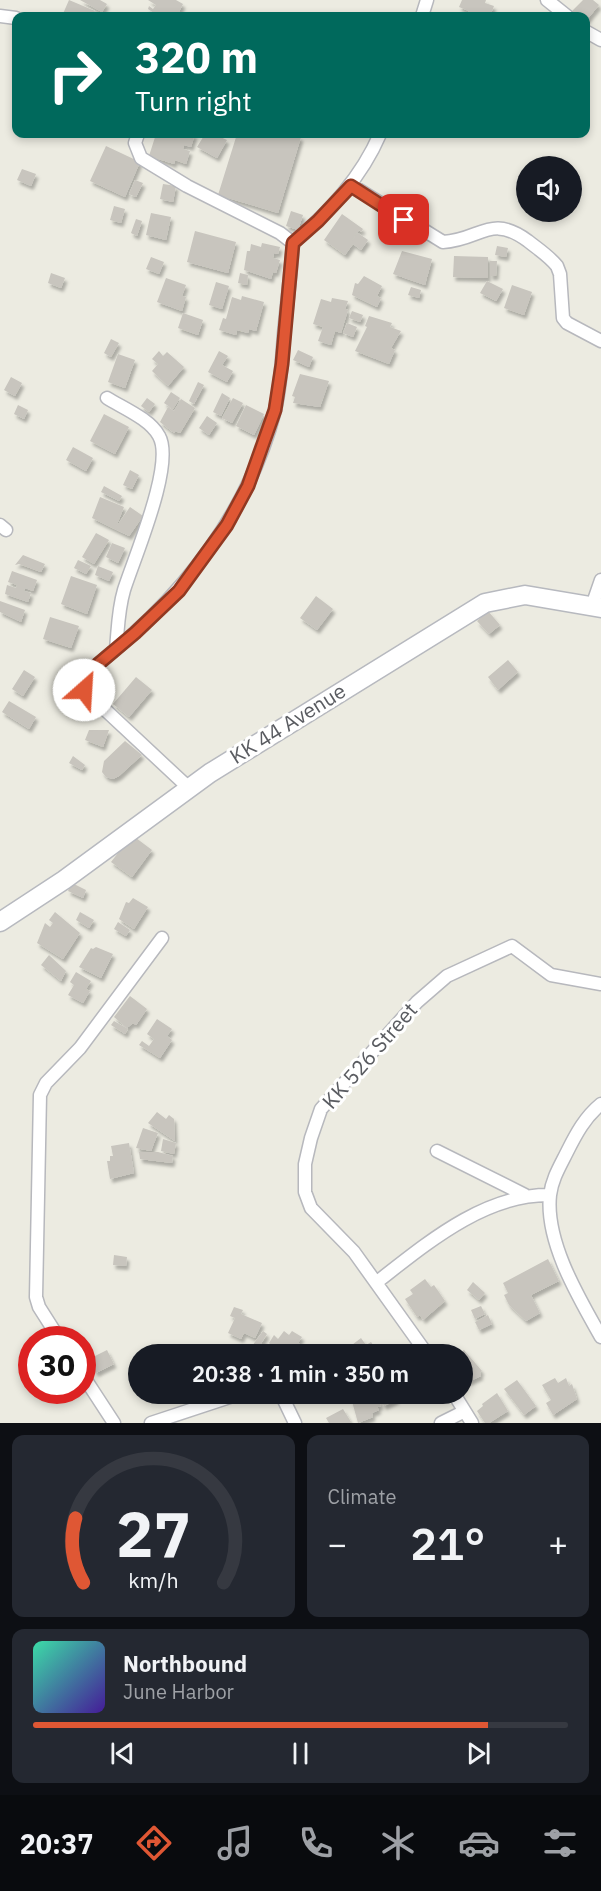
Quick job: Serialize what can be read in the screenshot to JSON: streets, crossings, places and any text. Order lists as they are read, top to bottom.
{
  "streets": {
    "main road": ["KK 44 Avenue"],
    "street": ["KK 526 Street"]
  },
  "page": {
    "turn": ["320 m", "Turn right"],
    "limit": "30",
    "trip": "20:38 · 1 min · 350 m",
    "tile": "Climate",
    "heat": ["−", "21°", "+"],
    "song": ["Northbound", "June Harbor"],
    "tabs": "20:37",
    "gauge": ["27", "km/h"]
  }
}
